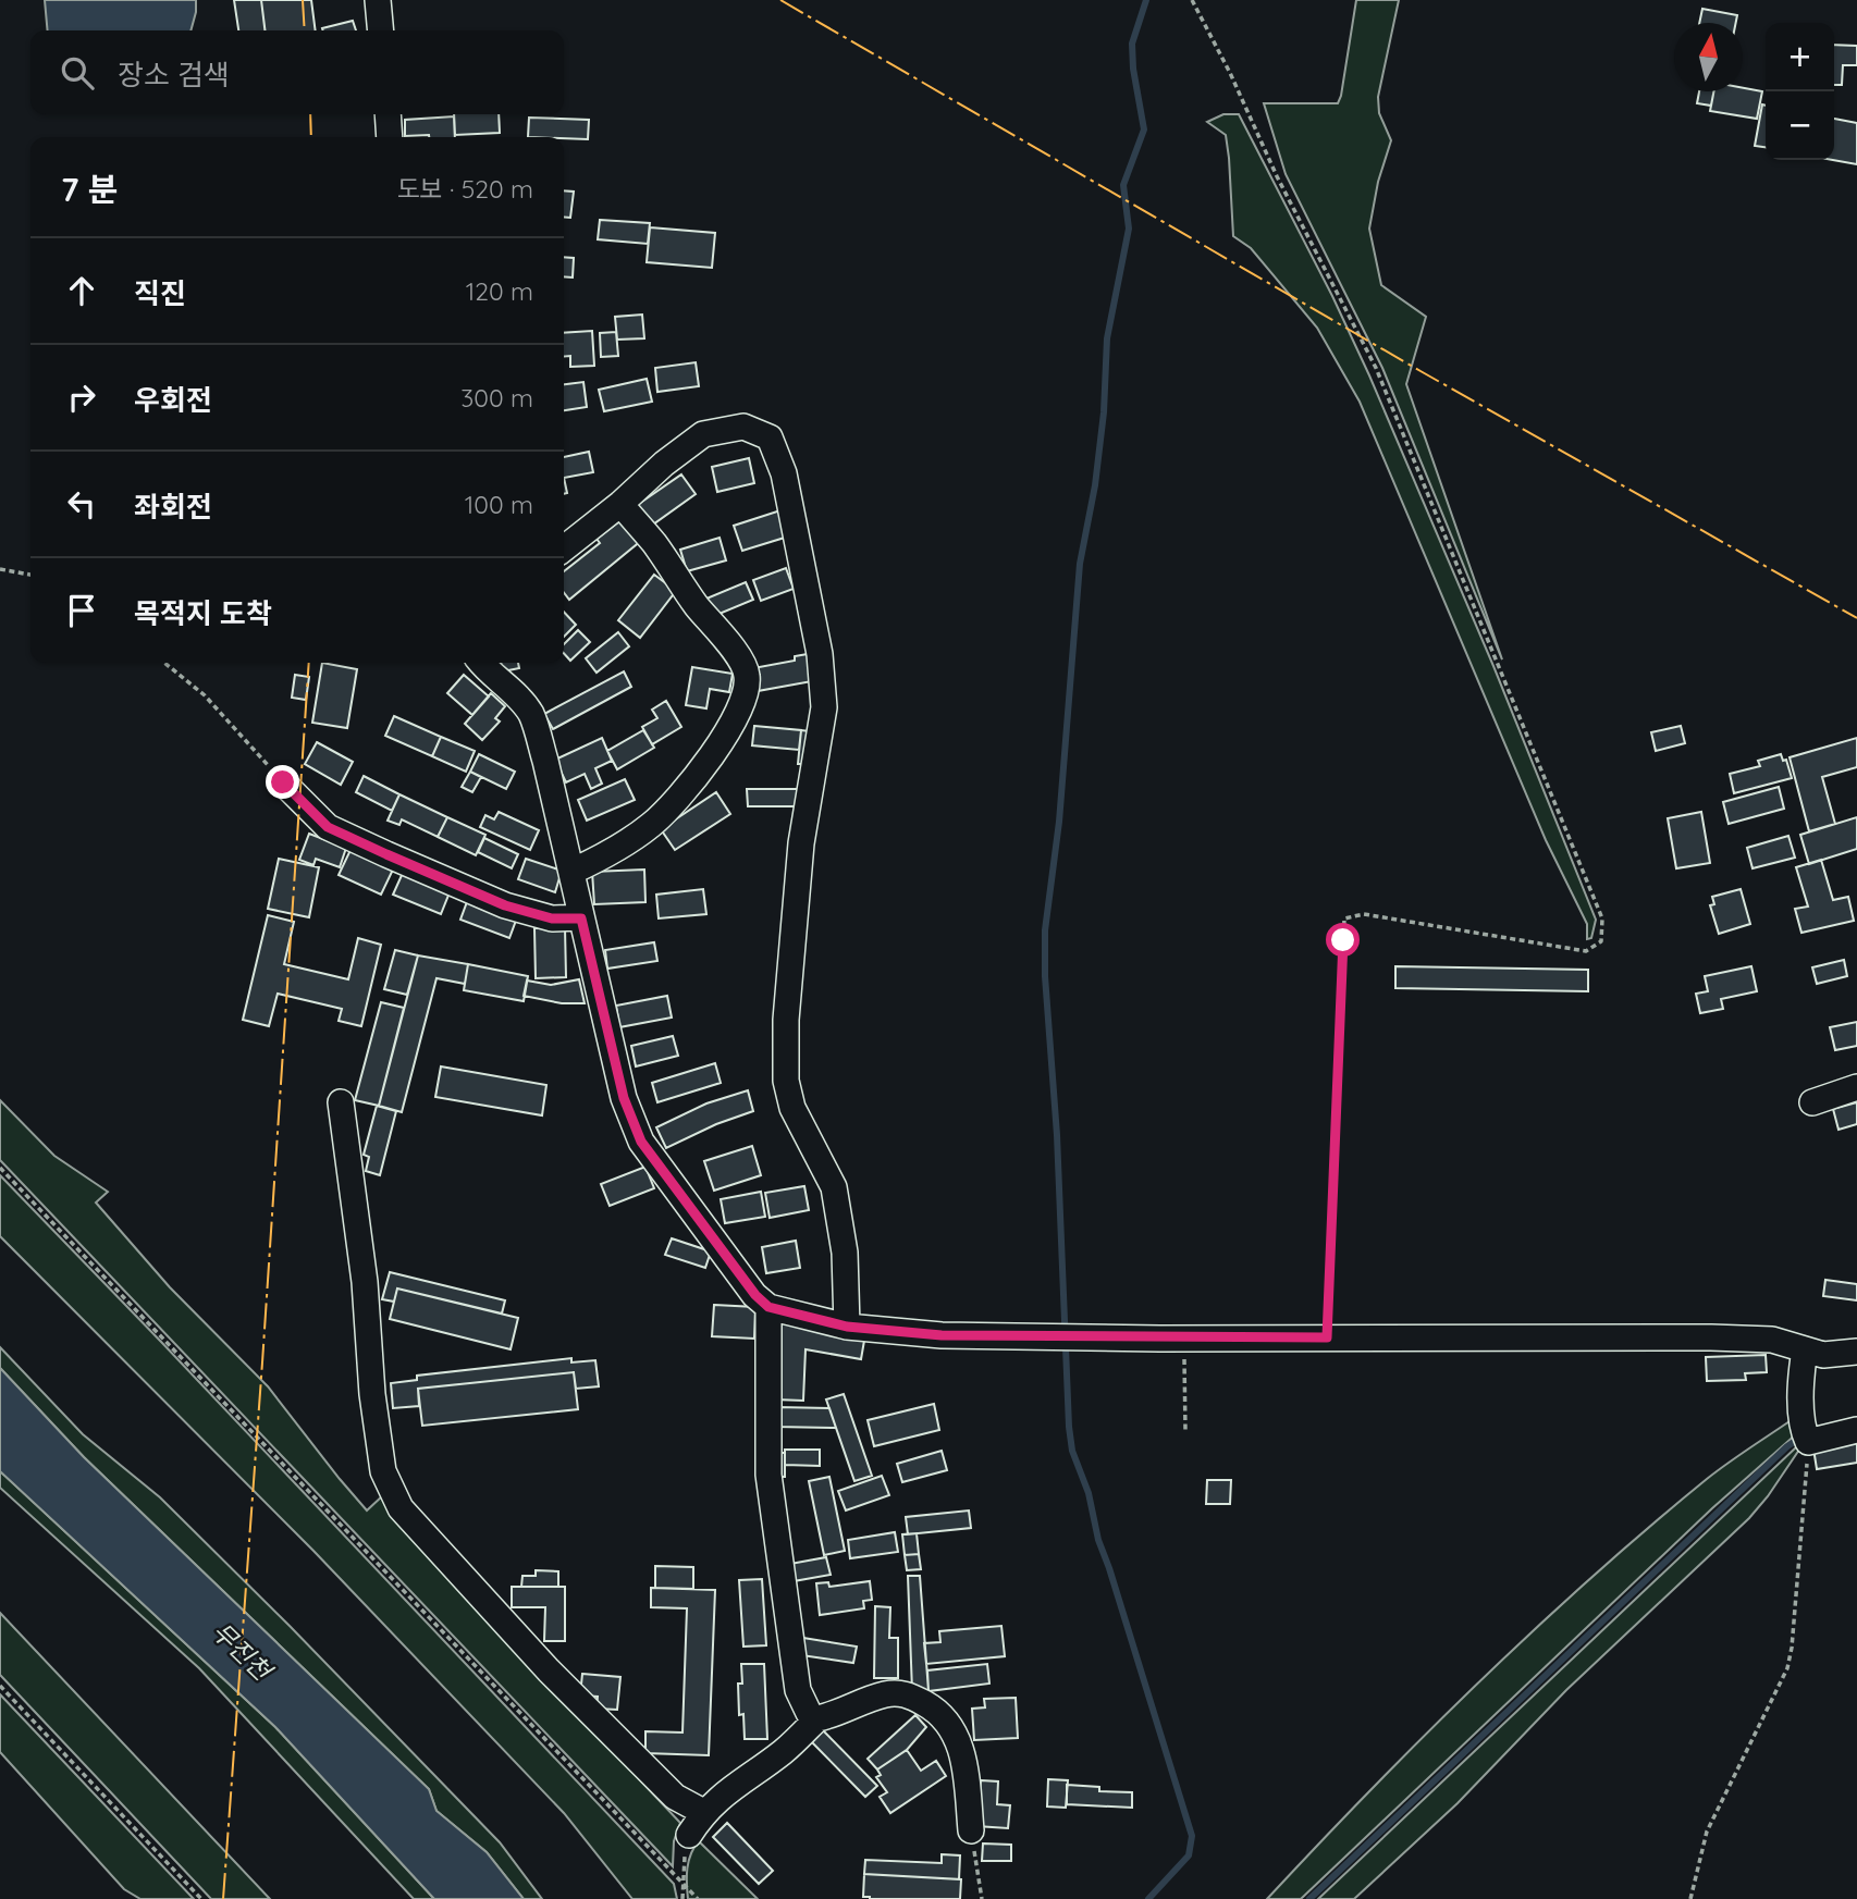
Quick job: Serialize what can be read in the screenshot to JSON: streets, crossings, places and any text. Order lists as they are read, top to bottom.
{
  "water": ["무진천"],
  "north": "top",
  "page": {
    "map_buttons": ["+", "−"],
    "search": "장소 검색",
    "heading": ["7 분", "도보 · 520 m"],
    "list": [
      ["직진", "120 m"],
      ["우회전", "300 m"],
      ["좌회전", "100 m"],
      "목적지 도착"
    ]
  }
}
